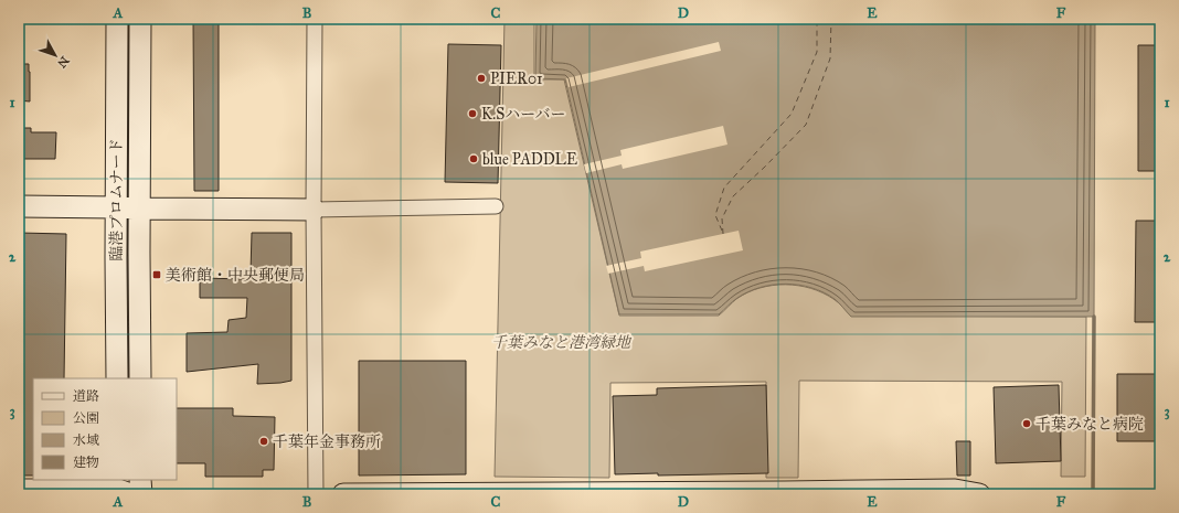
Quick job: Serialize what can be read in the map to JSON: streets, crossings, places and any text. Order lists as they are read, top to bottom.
{
  "streets": {
    "street": ["臨港プロムナード"]
  },
  "parks": ["千葉みなと港湾緑地"],
  "places": {
    "other": [
      "PIER01",
      "K.Sハーバー",
      "blue PADDLE",
      "千葉みなと病院",
      "千葉年金事務所"
    ],
    "transit": ["美術館・中央郵便局"]
  },
  "legend": [
    "道路",
    "公園",
    "水域",
    "建物"
  ],
  "north": "bottom right",
  "grid": {
    "columns": [
      "A",
      "B",
      "C",
      "D",
      "E",
      "F"
    ],
    "rows": ["1", "2", "3"]
  }
}
